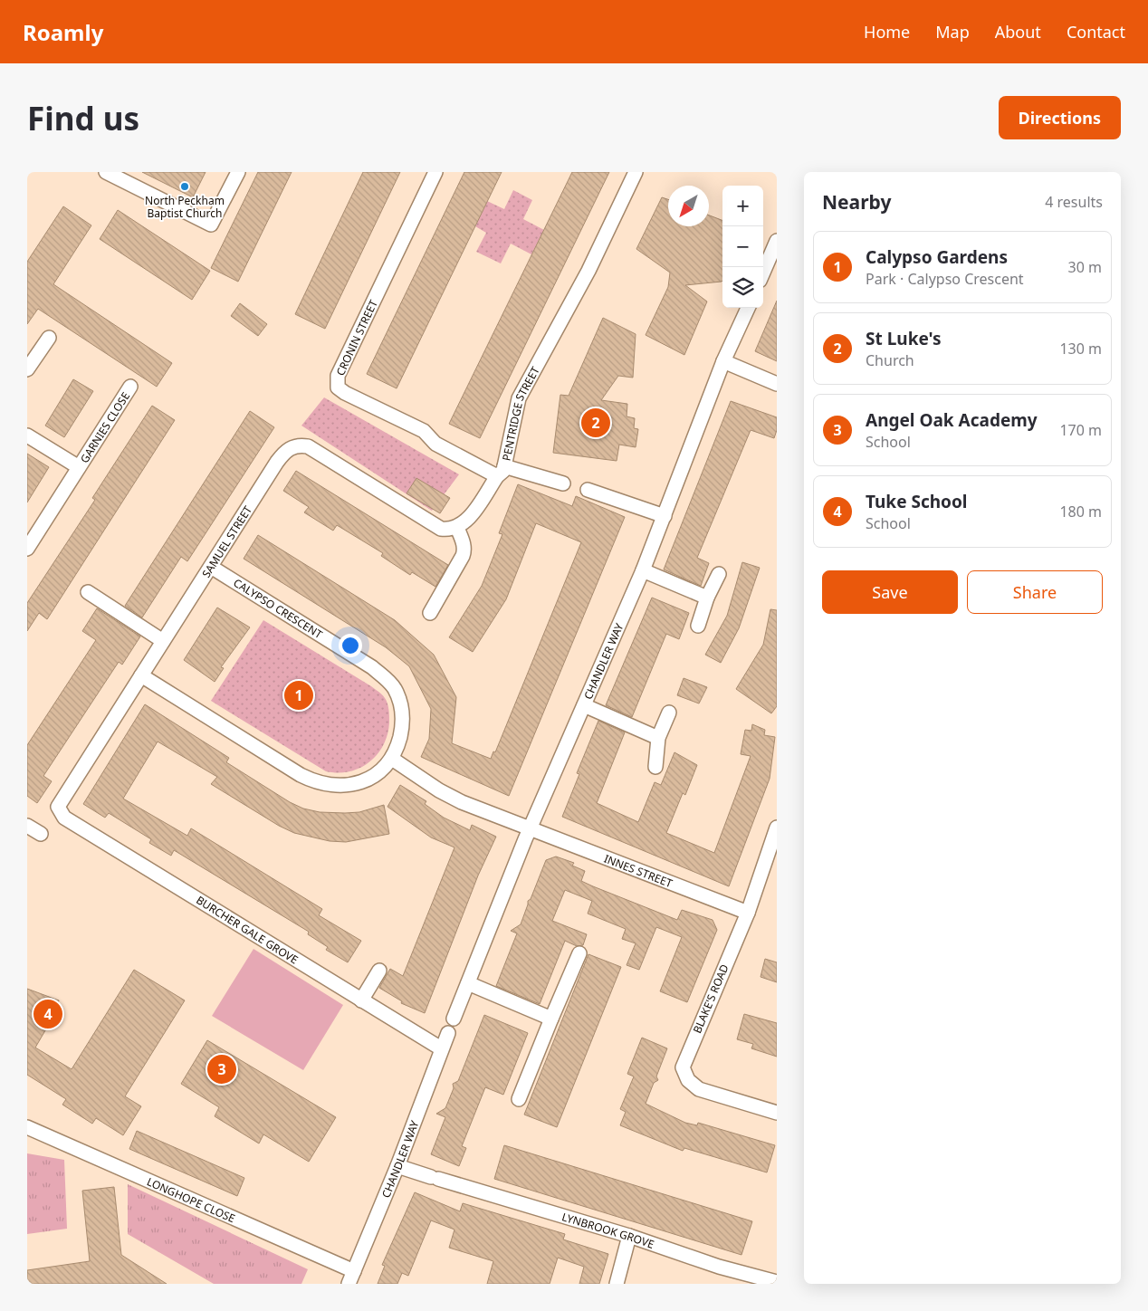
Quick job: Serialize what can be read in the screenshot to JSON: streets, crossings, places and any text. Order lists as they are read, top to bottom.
{
  "streets": {
    "street": [
      "CRONIN STREET",
      "PENTRIDGE STREET",
      "GARNIES CLOSE",
      "SAMUEL STREET",
      "CALYPSO CRESCENT",
      "CHANDLER WAY",
      "INNES STREET",
      "BURCHER GALE GROVE",
      "BLAKE'S ROAD",
      "LONGHOPE CLOSE",
      "LYNBROOK GROVE"
    ]
  },
  "crossings": [
    ["CRONIN STREET", "PENTRIDGE STREET"],
    ["PENTRIDGE STREET", "SAMUEL STREET"],
    ["SAMUEL STREET", "CALYPSO CRESCENT"],
    ["SAMUEL STREET", "BURCHER GALE GROVE"],
    ["CHANDLER WAY", "INNES STREET"],
    ["CHANDLER WAY", "BURCHER GALE GROVE"],
    ["CHANDLER WAY", "LONGHOPE CLOSE"],
    ["CHANDLER WAY", "LYNBROOK GROVE"],
    ["INNES STREET", "BLAKE'S ROAD"]
  ],
  "places": ["North Peckham Baptist Church"],
  "north": "bottom left",
  "page": {
    "header": "Roamly",
    "nav": [
      "Home",
      "Map",
      "About",
      "Contact"
    ],
    "buttons": [
      "Directions",
      ["Save", "Share"]
    ],
    "title": "Find us",
    "heading": ["Nearby", "4 results"],
    "map_buttons": ["+", "−"],
    "list": [
      {
        "mark": "1",
        "name": "Calypso Gardens",
        "note": "Park · Calypso Crescent",
        "value": "30 m"
      },
      {
        "mark": "2",
        "name": "St Luke's",
        "note": "Church",
        "value": "130 m"
      },
      {
        "mark": "3",
        "name": "Angel Oak Academy",
        "note": "School",
        "value": "170 m"
      },
      {
        "mark": "4",
        "name": "Tuke School",
        "note": "School",
        "value": "180 m"
      }
    ],
    "pins": [
      "2",
      "1",
      "4",
      "3"
    ]
  }
}
